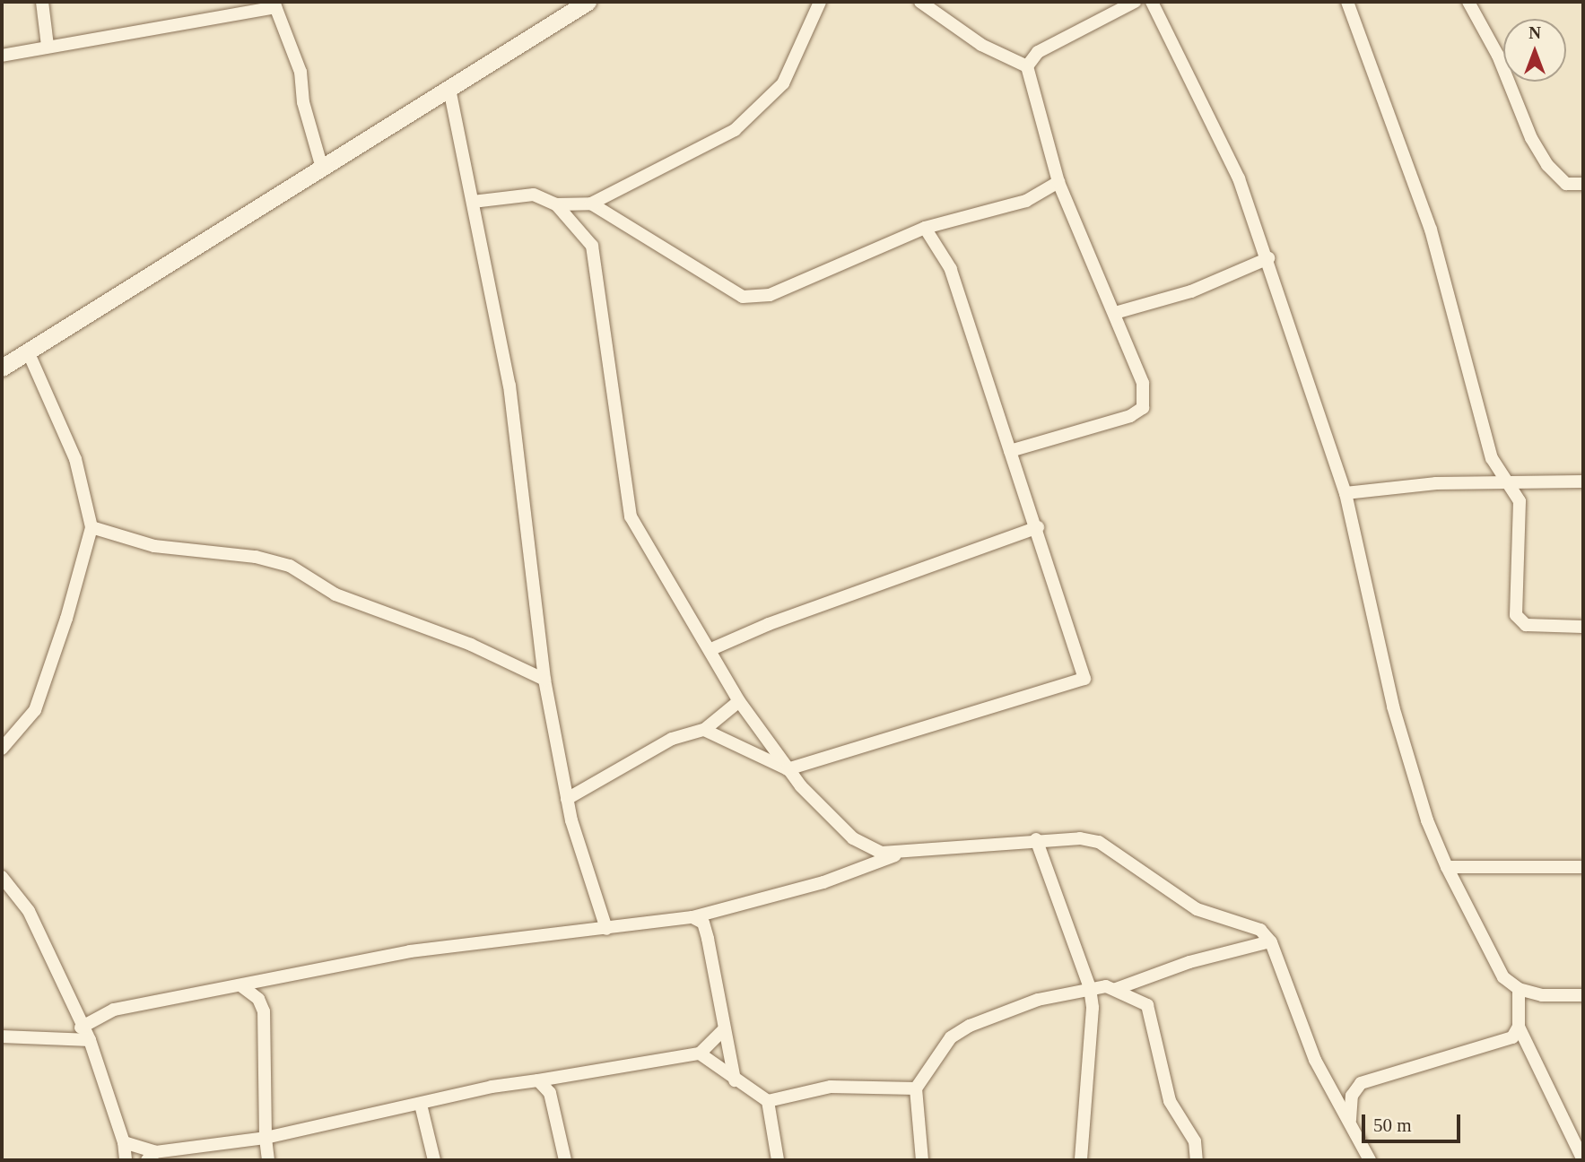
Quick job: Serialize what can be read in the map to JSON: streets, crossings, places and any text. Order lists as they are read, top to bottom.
{
  "scale_bar": "50 m",
  "north": "top"
}
